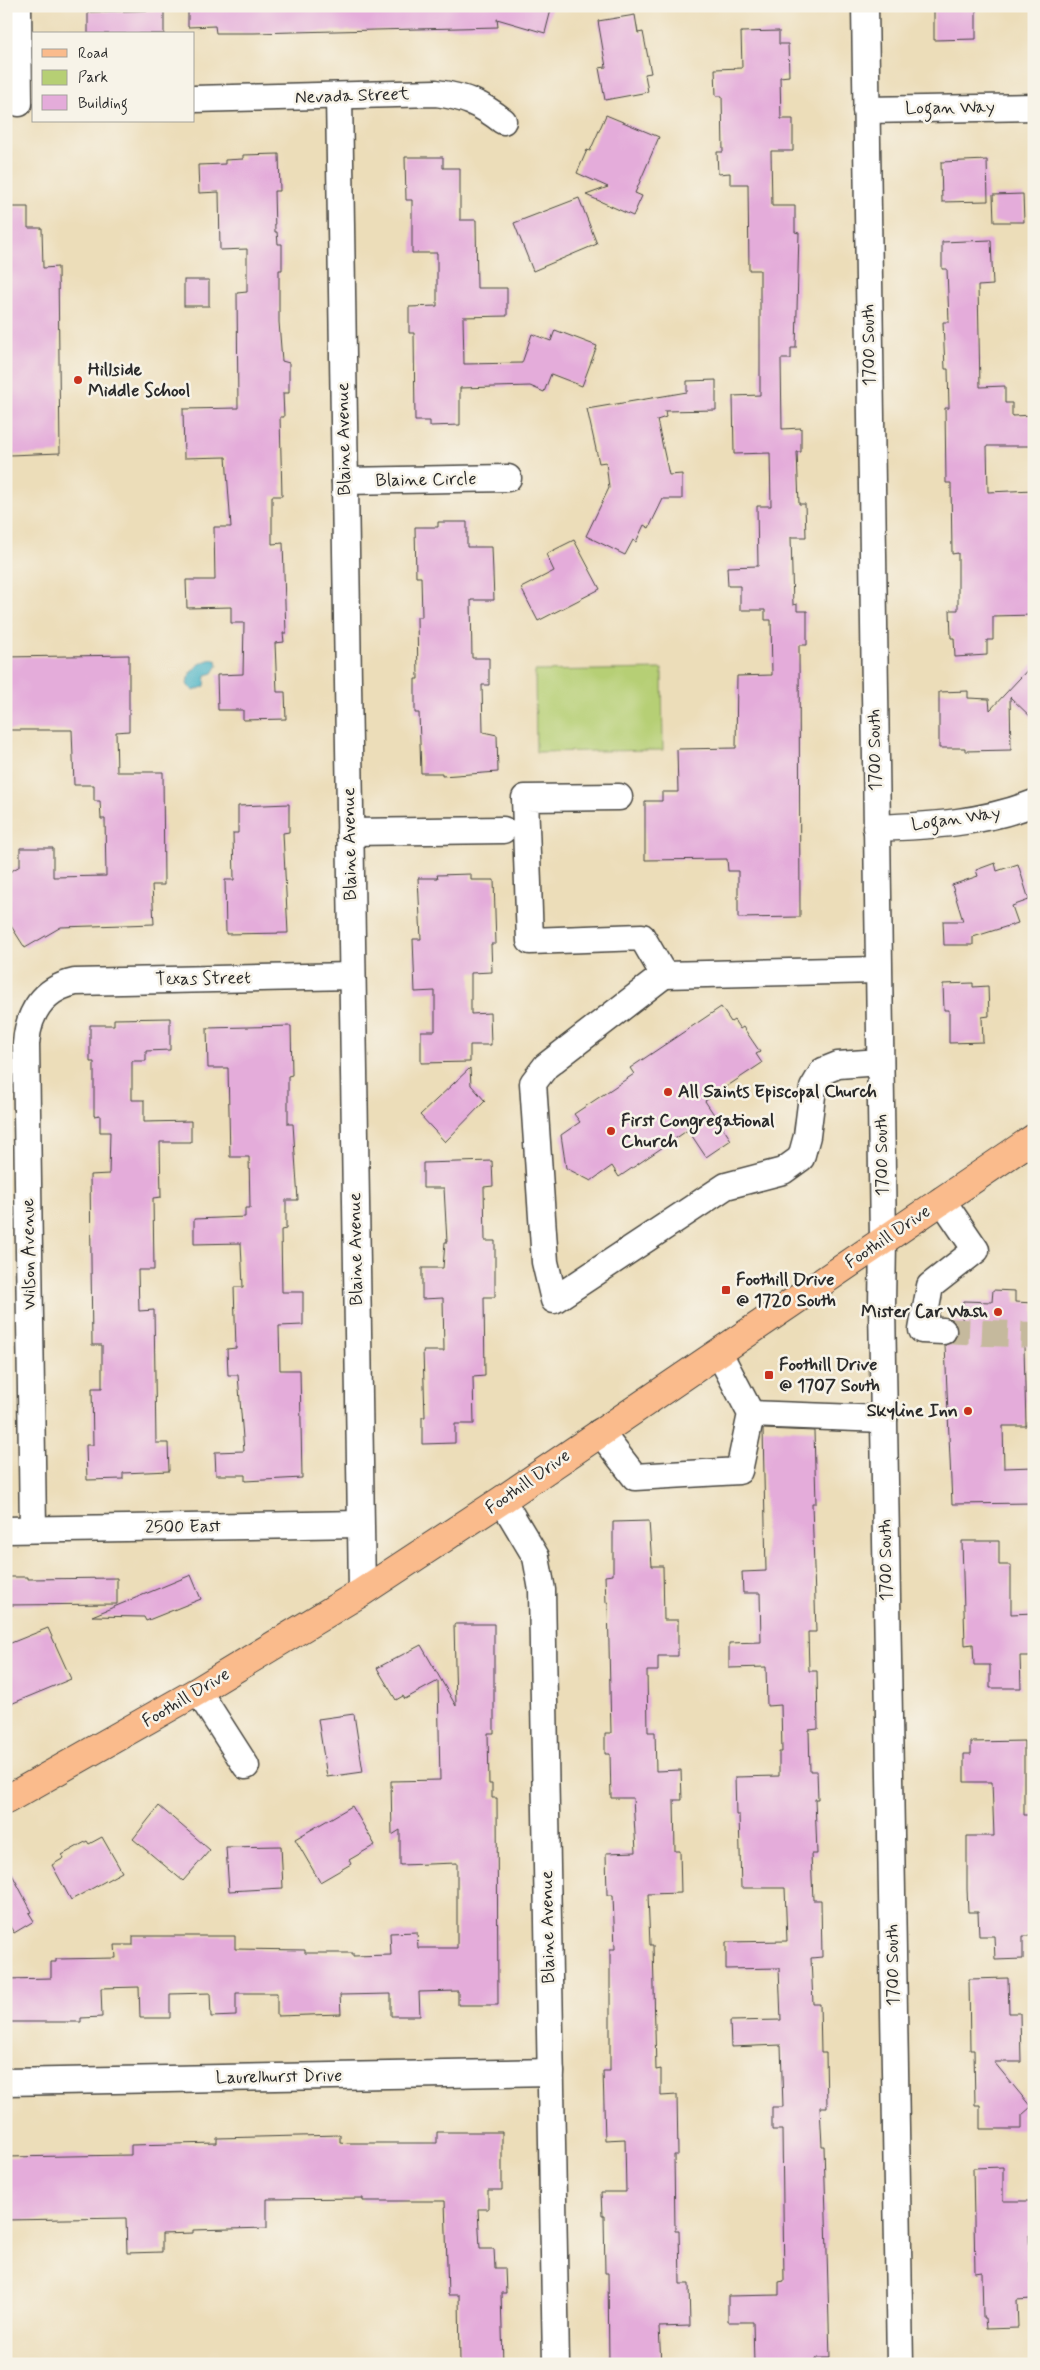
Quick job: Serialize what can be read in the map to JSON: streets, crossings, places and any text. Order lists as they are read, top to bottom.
{
  "streets": {
    "main road": ["Foothill Drive"],
    "street": [
      "Nevada Street",
      "Logan Way",
      "1700 South",
      "Blaine Avenue",
      "Blaine Circle",
      "Texas Street",
      "Wilson Avenue",
      "2500 East",
      "Laurelhurst Drive"
    ]
  },
  "crossings": [
    ["Nevada Street", "Blaine Avenue"],
    ["Logan Way", "1700 South"],
    ["1700 South", "Foothill Drive"],
    ["Blaine Avenue", "Blaine Circle"],
    ["Blaine Avenue", "Texas Street"],
    ["Blaine Avenue", "Foothill Drive"],
    ["Blaine Avenue", "2500 East"],
    ["Blaine Avenue", "Laurelhurst Drive"],
    ["Texas Street", "Wilson Avenue"],
    ["Wilson Avenue", "2500 East"]
  ],
  "places": {
    "other": [
      "Hillside Middle School",
      "All Saints Episcopal Church",
      "First Congregational Church",
      "Mister Car Wash",
      "Skyline Inn"
    ],
    "transit": ["Foothill Drive @ 1720 South", "Foothill Drive @ 1707 South"]
  },
  "legend": ["Road", "Park", "Building"]
}
